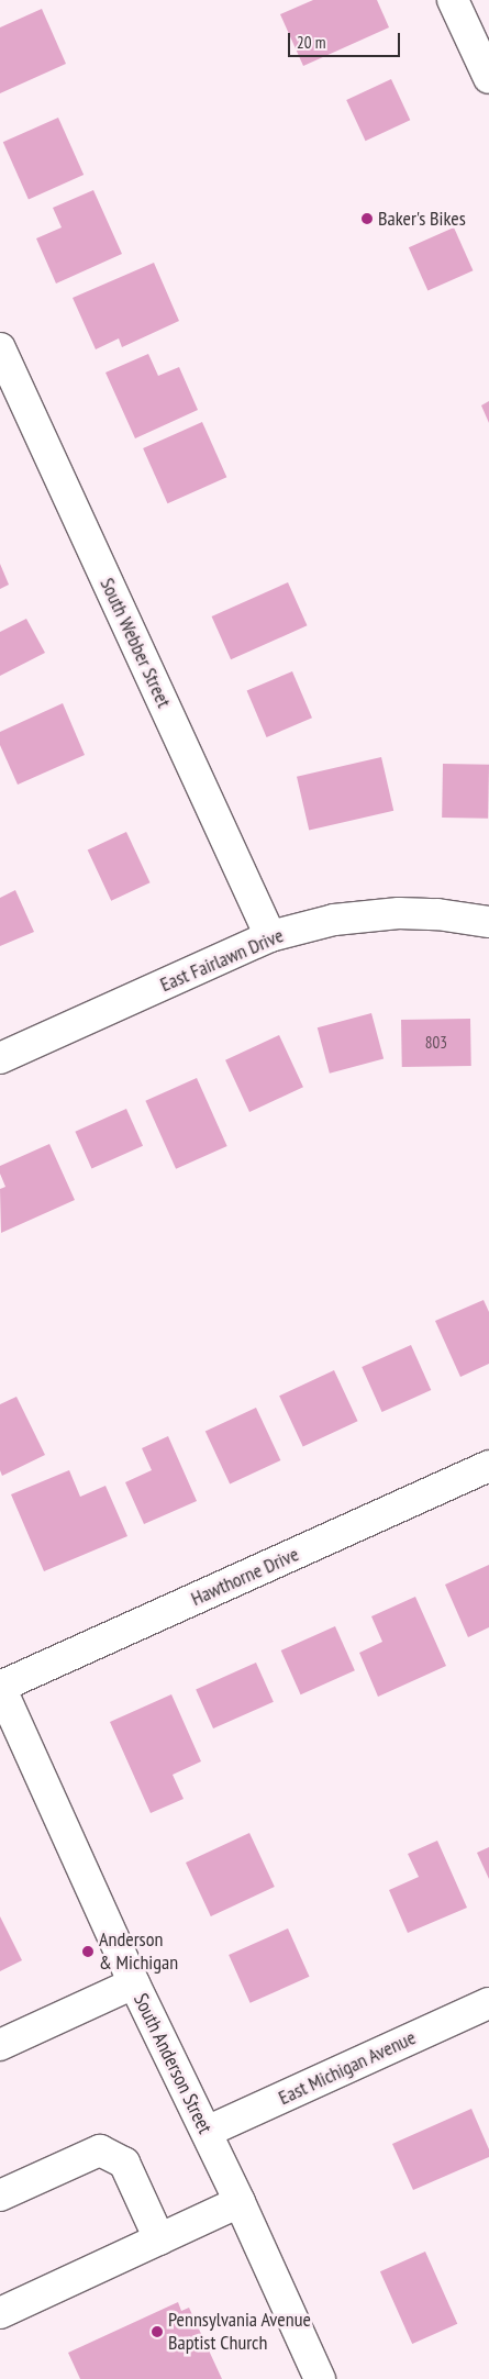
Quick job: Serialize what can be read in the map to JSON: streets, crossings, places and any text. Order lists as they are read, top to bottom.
{
  "streets": {
    "street": [
      "South Webber Street",
      "East Fairlawn Drive",
      "Hawthorne Drive",
      "South Anderson Street",
      "East Michigan Avenue"
    ]
  },
  "crossings": [
    ["South Webber Street", "East Fairlawn Drive"],
    ["Hawthorne Drive", "South Anderson Street"],
    ["South Anderson Street", "East Michigan Avenue"]
  ],
  "places": ["Baker's Bikes", "Anderson & Michigan", "Pennsylvania Avenue Baptist Church"],
  "house_numbers": ["803"],
  "scale_bar": "20 m"
}
